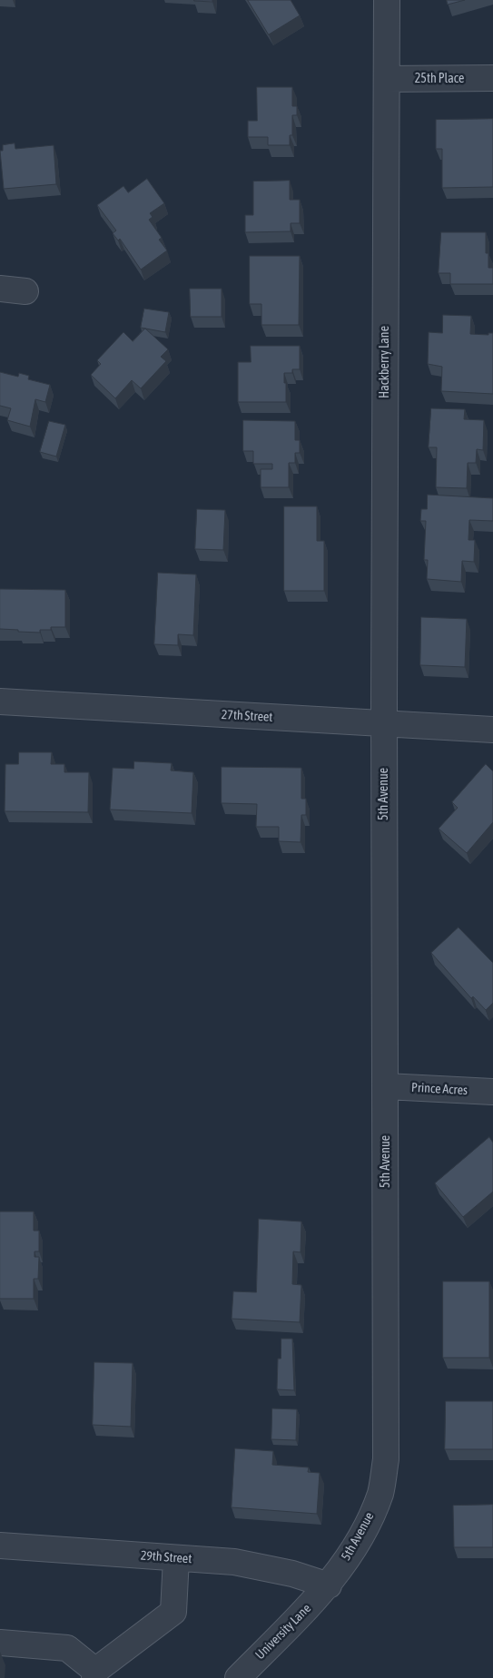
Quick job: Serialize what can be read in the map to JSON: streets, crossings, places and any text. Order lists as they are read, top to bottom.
{
  "streets": {
    "street": [
      "25th Place",
      "Hackberry Lane",
      "27th Street",
      "5th Avenue",
      "Prince Acres",
      "29th Street",
      "University Lane"
    ]
  },
  "crossings": [
    ["25th Place", "Hackberry Lane"],
    ["Hackberry Lane", "27th Street"],
    ["Hackberry Lane", "5th Avenue"],
    ["27th Street", "5th Avenue"],
    ["5th Avenue", "Prince Acres"],
    ["5th Avenue", "29th Street"],
    ["5th Avenue", "University Lane"],
    ["29th Street", "University Lane"]
  ]
}
